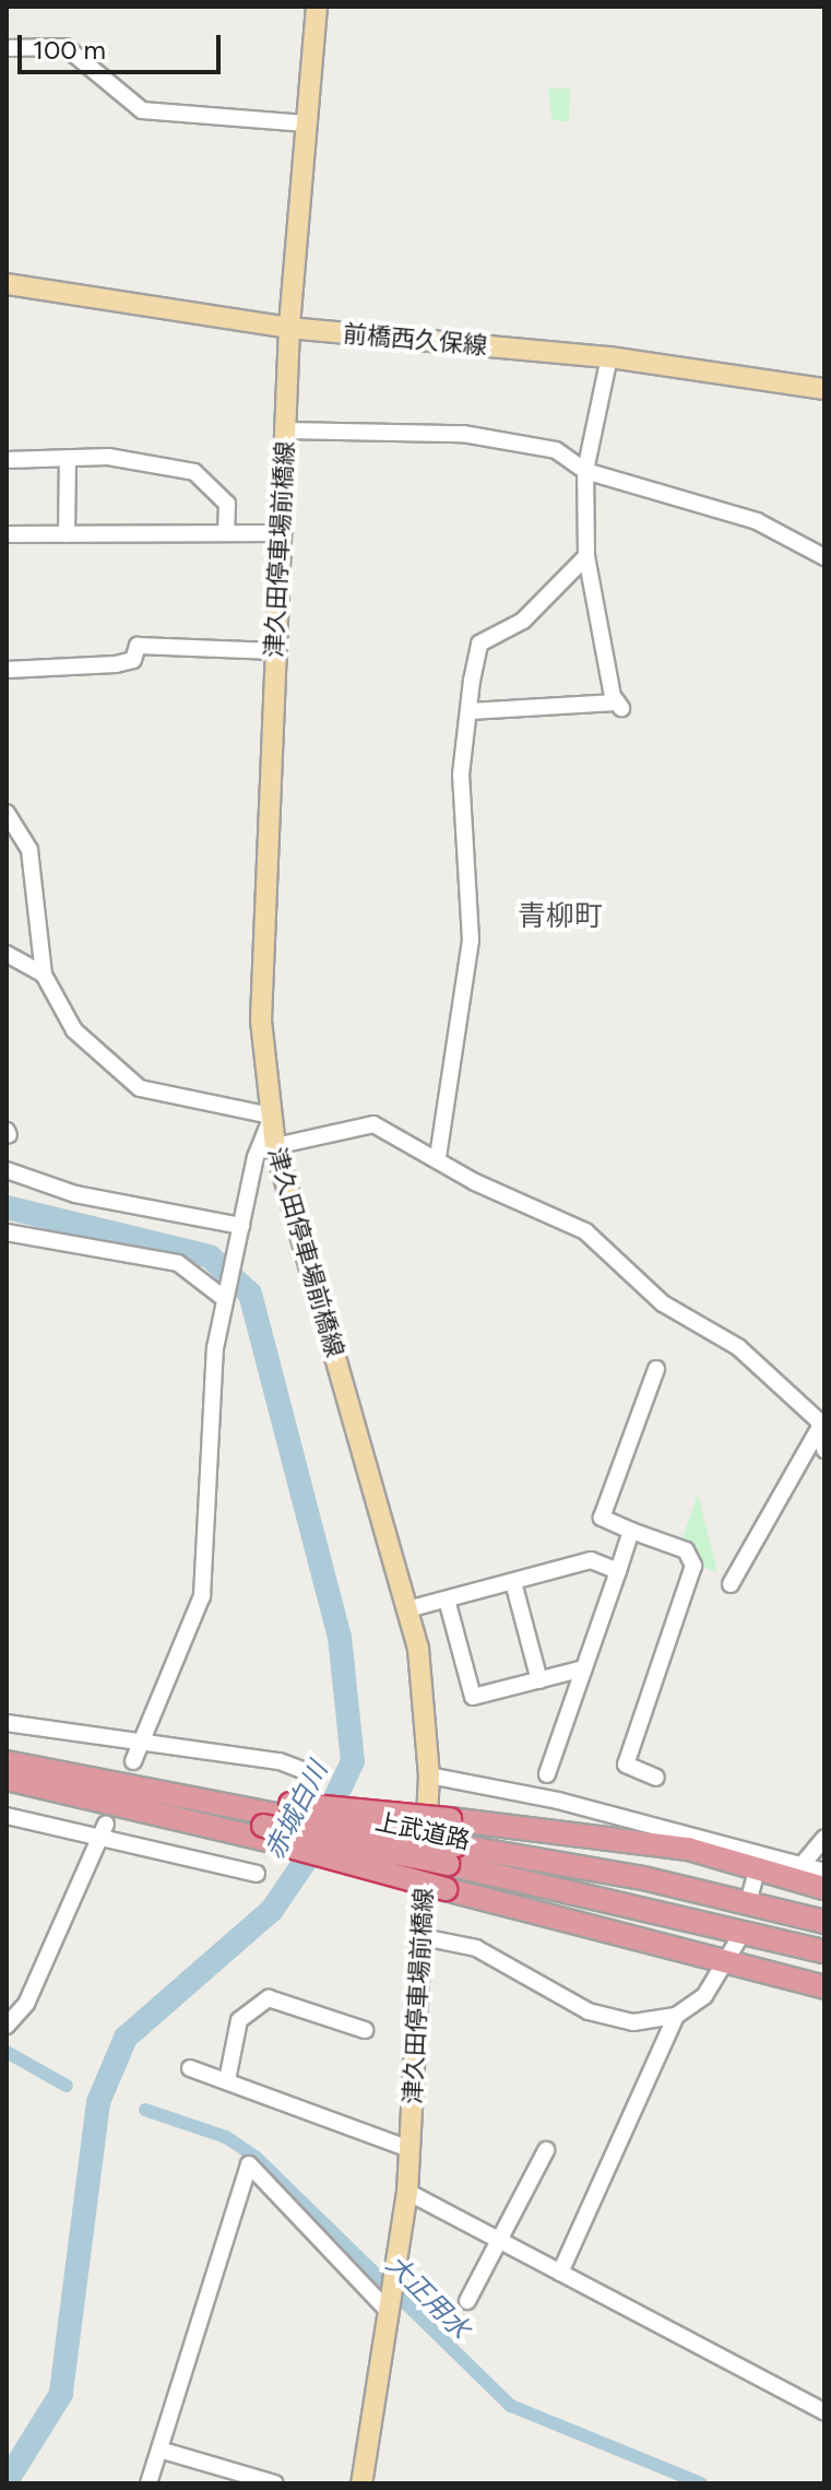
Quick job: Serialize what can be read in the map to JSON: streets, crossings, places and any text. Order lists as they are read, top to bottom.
{
  "streets": {
    "highway": ["上武道路"],
    "main road": ["前橋西久保線", "津久田停車場前橋線"]
  },
  "crossings": [
    ["前橋西久保線", "津久田停車場前橋線"]
  ],
  "districts": ["青柳町"],
  "water": ["赤城白川", "大正用水"],
  "scale_bar": "100 m"
}
